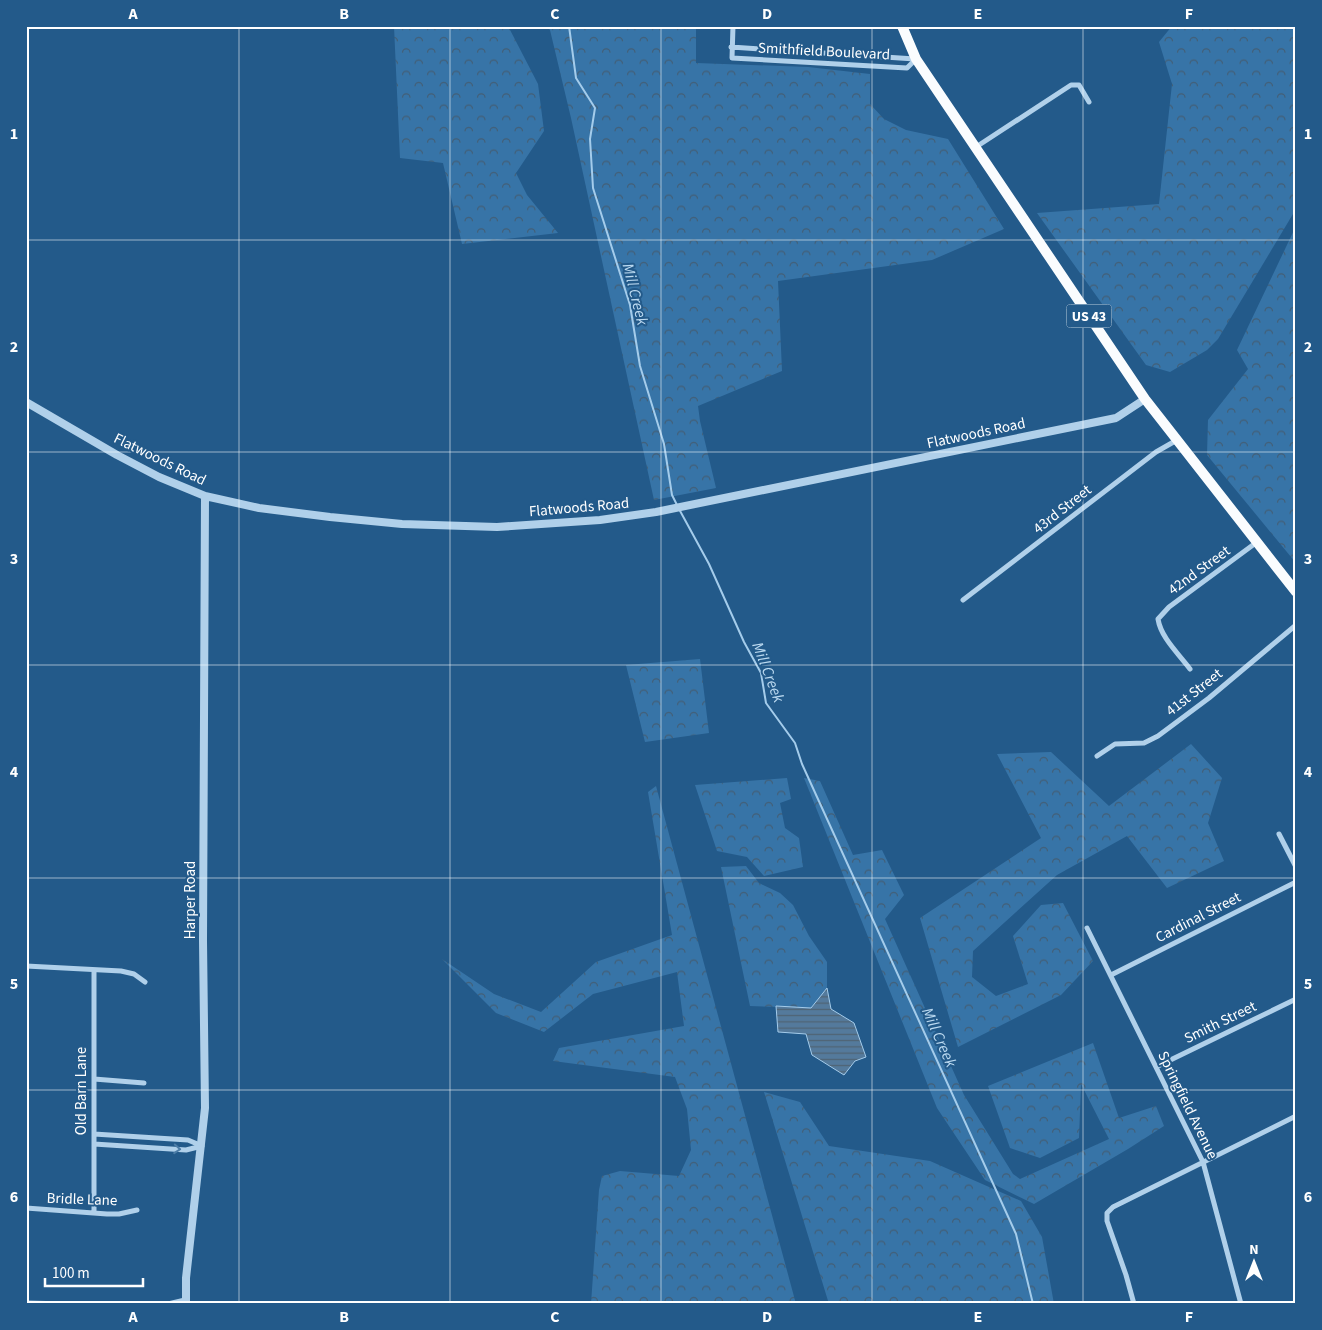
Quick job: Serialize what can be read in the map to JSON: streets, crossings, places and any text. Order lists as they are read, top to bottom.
{
  "streets": {
    "highway": ["US 43"],
    "street": [
      "Smithfield Boulevard",
      "Flatwoods Road",
      "43rd Street",
      "42nd Street",
      "41st Street",
      "Harper Road",
      "Cardinal Street",
      "Smith Street",
      "Old Barn Lane",
      "Springfield Avenue",
      "Bridle Lane"
    ]
  },
  "crossings": [
    ["Smithfield Boulevard", "US 43"],
    ["US 43", "Flatwoods Road"],
    ["US 43", "43rd Street"],
    ["US 43", "42nd Street"],
    ["Flatwoods Road", "Harper Road"],
    ["Cardinal Street", "Springfield Avenue"],
    ["Smith Street", "Springfield Avenue"],
    ["Old Barn Lane", "Bridle Lane"]
  ],
  "water": ["Mill Creek"],
  "scale_bar": "100 m",
  "north": "top",
  "grid": {
    "columns": [
      "A",
      "B",
      "C",
      "D",
      "E",
      "F"
    ],
    "rows": [
      "1",
      "2",
      "3",
      "4",
      "5",
      "6"
    ]
  }
}
